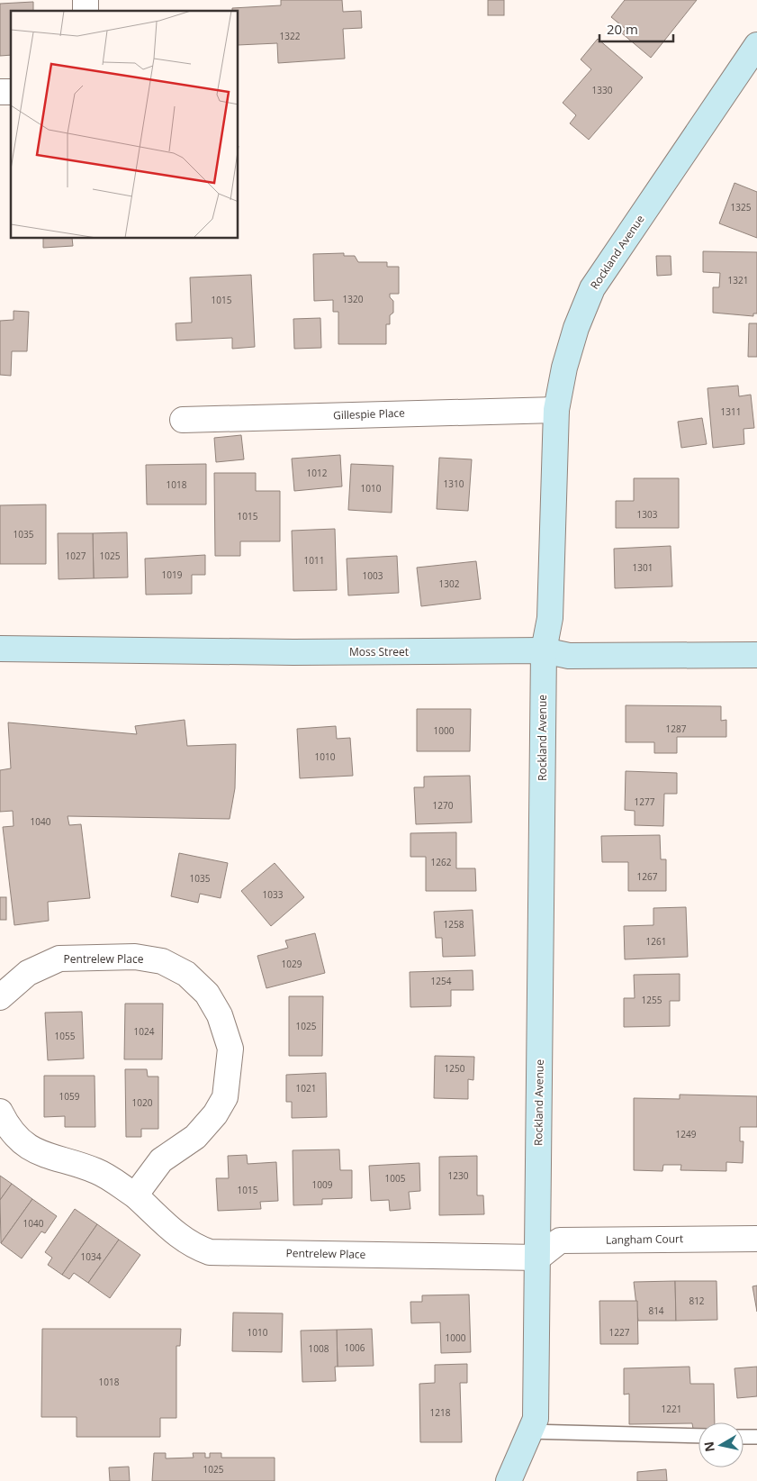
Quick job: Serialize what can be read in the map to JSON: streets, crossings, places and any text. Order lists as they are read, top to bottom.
{
  "streets": {
    "street": [
      "Rockland Avenue",
      "Gillespie Place",
      "Moss Street",
      "Pentrelew Place",
      "Langham Court"
    ]
  },
  "crossings": [
    ["Rockland Avenue", "Gillespie Place"],
    ["Rockland Avenue", "Moss Street"],
    ["Rockland Avenue", "Pentrelew Place"],
    ["Rockland Avenue", "Langham Court"],
    ["Pentrelew Place", "Langham Court"]
  ],
  "house_numbers": [
    "1322",
    "1330",
    "1325",
    "1321",
    "1320",
    "1015",
    "1311",
    "1012",
    "1310",
    "1018",
    "1010",
    "1303",
    "1015",
    "1035",
    "1027",
    "1025",
    "1011",
    "1301",
    "1019",
    "1003",
    "1302",
    "1287",
    "1000",
    "1010",
    "1277",
    "1270",
    "1040",
    "1262",
    "1267",
    "1035",
    "1033",
    "1258",
    "1261",
    "1029",
    "1254",
    "1255",
    "1025",
    "1024",
    "1055",
    "1250",
    "1021",
    "1059",
    "1020",
    "1249",
    "1230",
    "1005",
    "1009",
    "1015",
    "1040",
    "1034",
    "812",
    "814",
    "1010",
    "1227",
    "1000",
    "1006",
    "1008",
    "1018",
    "1221",
    "1218",
    "1025"
  ],
  "scale_bar": "20 m",
  "north": "left"
}
